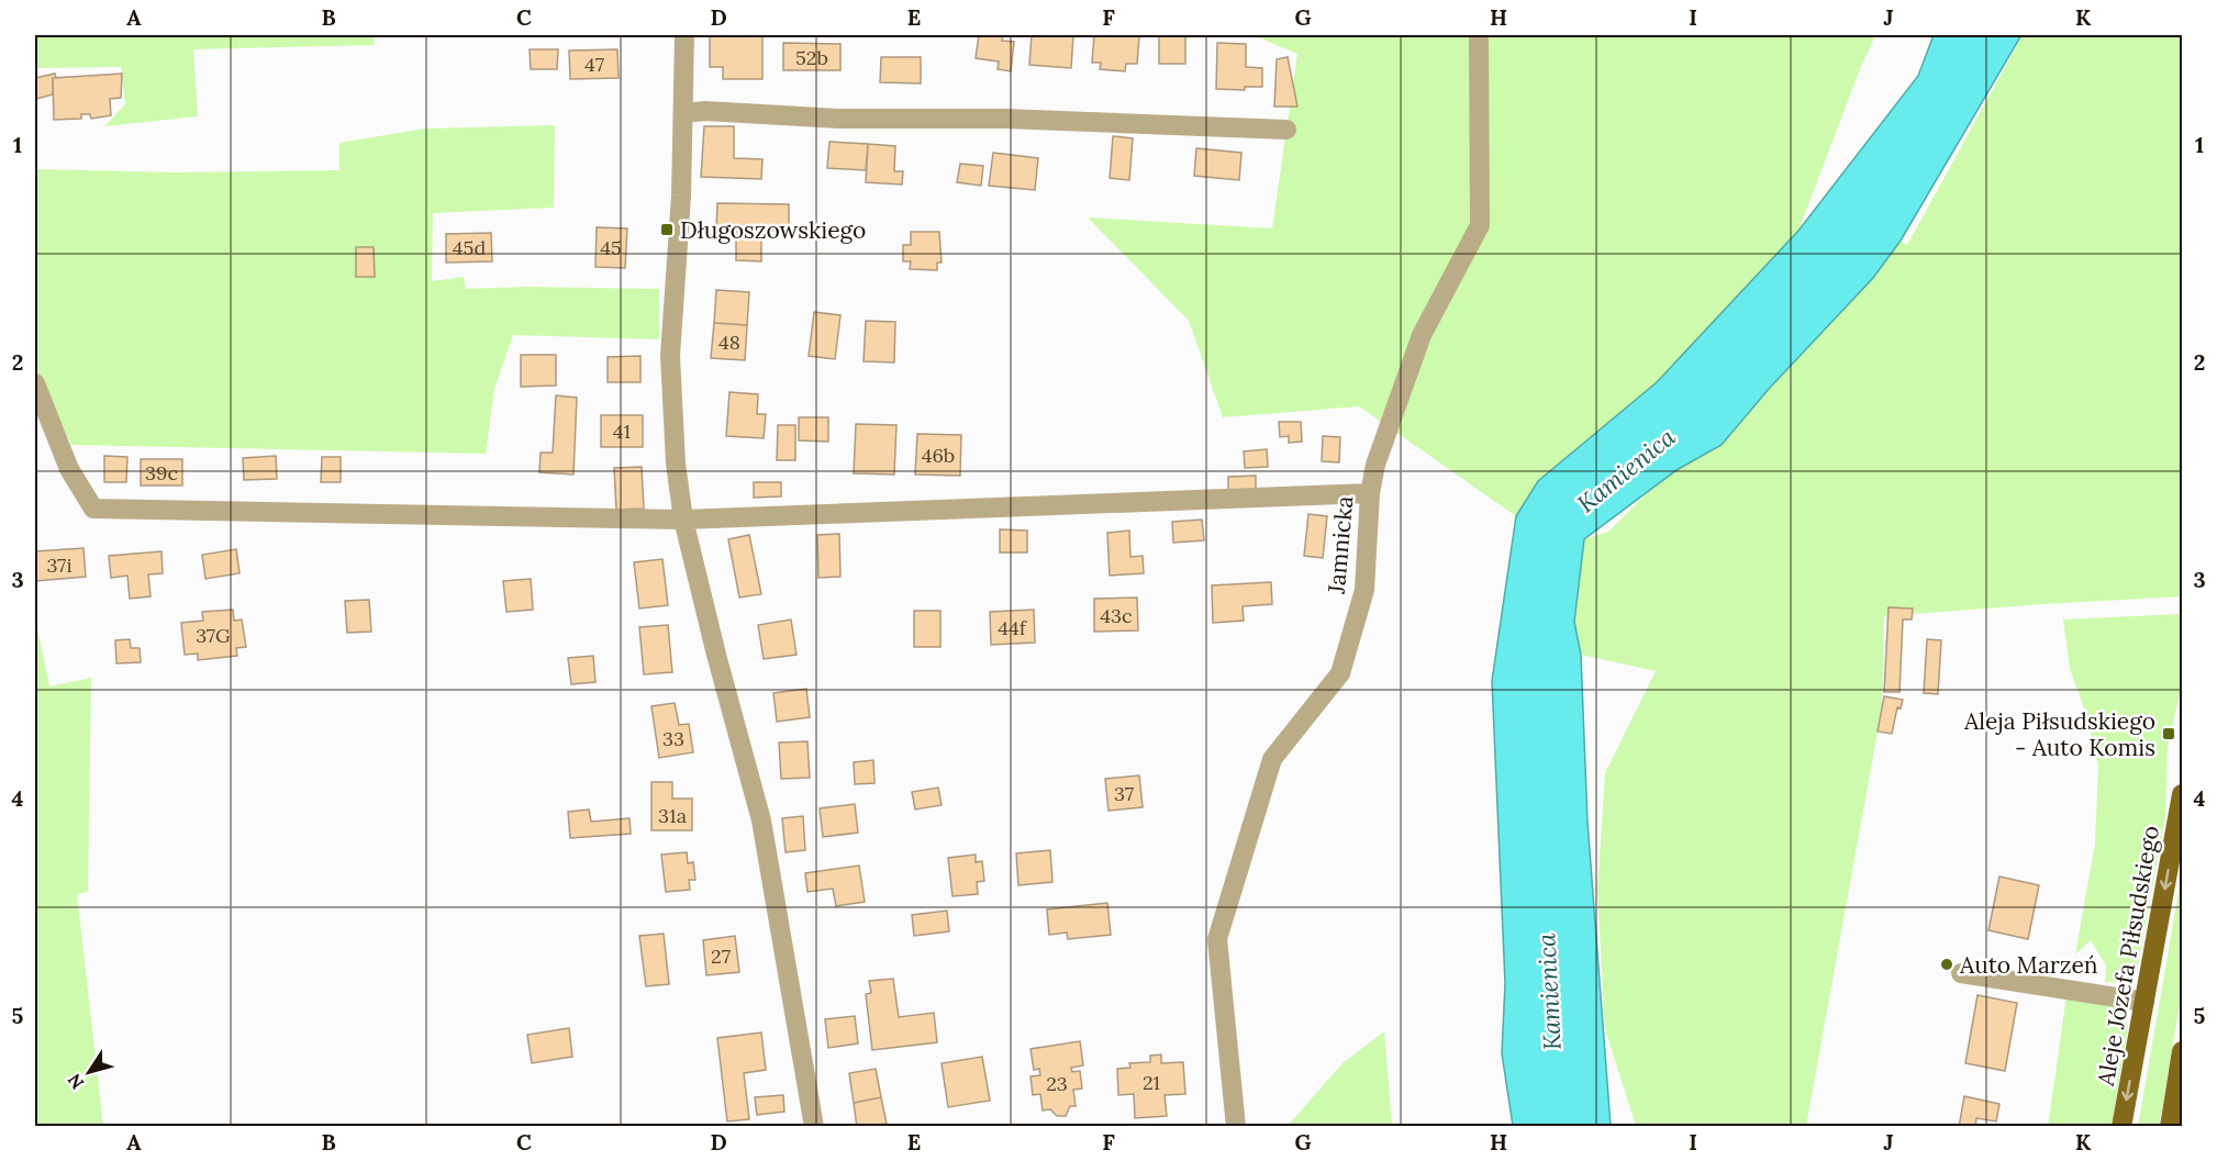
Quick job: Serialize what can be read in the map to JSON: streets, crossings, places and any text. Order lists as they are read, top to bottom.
{
  "streets": {
    "main road": ["Aleje Józefa Piłsudskiego"],
    "street": ["Jamnicka"]
  },
  "one_way": ["Aleje Józefa Piłsudskiego"],
  "water": ["Kamienica"],
  "places": {
    "transit": ["Długoszowskiego", "Aleja Piłsudskiego - Auto Komis"],
    "other": ["Auto Marzeń"]
  },
  "house_numbers": [
    "52b",
    "47",
    "45d",
    "45",
    "48",
    "41",
    "46b",
    "39c",
    "37i",
    "43c",
    "44f",
    "37G",
    "33",
    "37",
    "31a",
    "27",
    "21",
    "23"
  ],
  "north": "bottom left",
  "grid": {
    "columns": [
      "A",
      "B",
      "C",
      "D",
      "E",
      "F",
      "G",
      "H",
      "I",
      "J",
      "K"
    ],
    "rows": [
      "1",
      "2",
      "3",
      "4",
      "5"
    ]
  }
}
